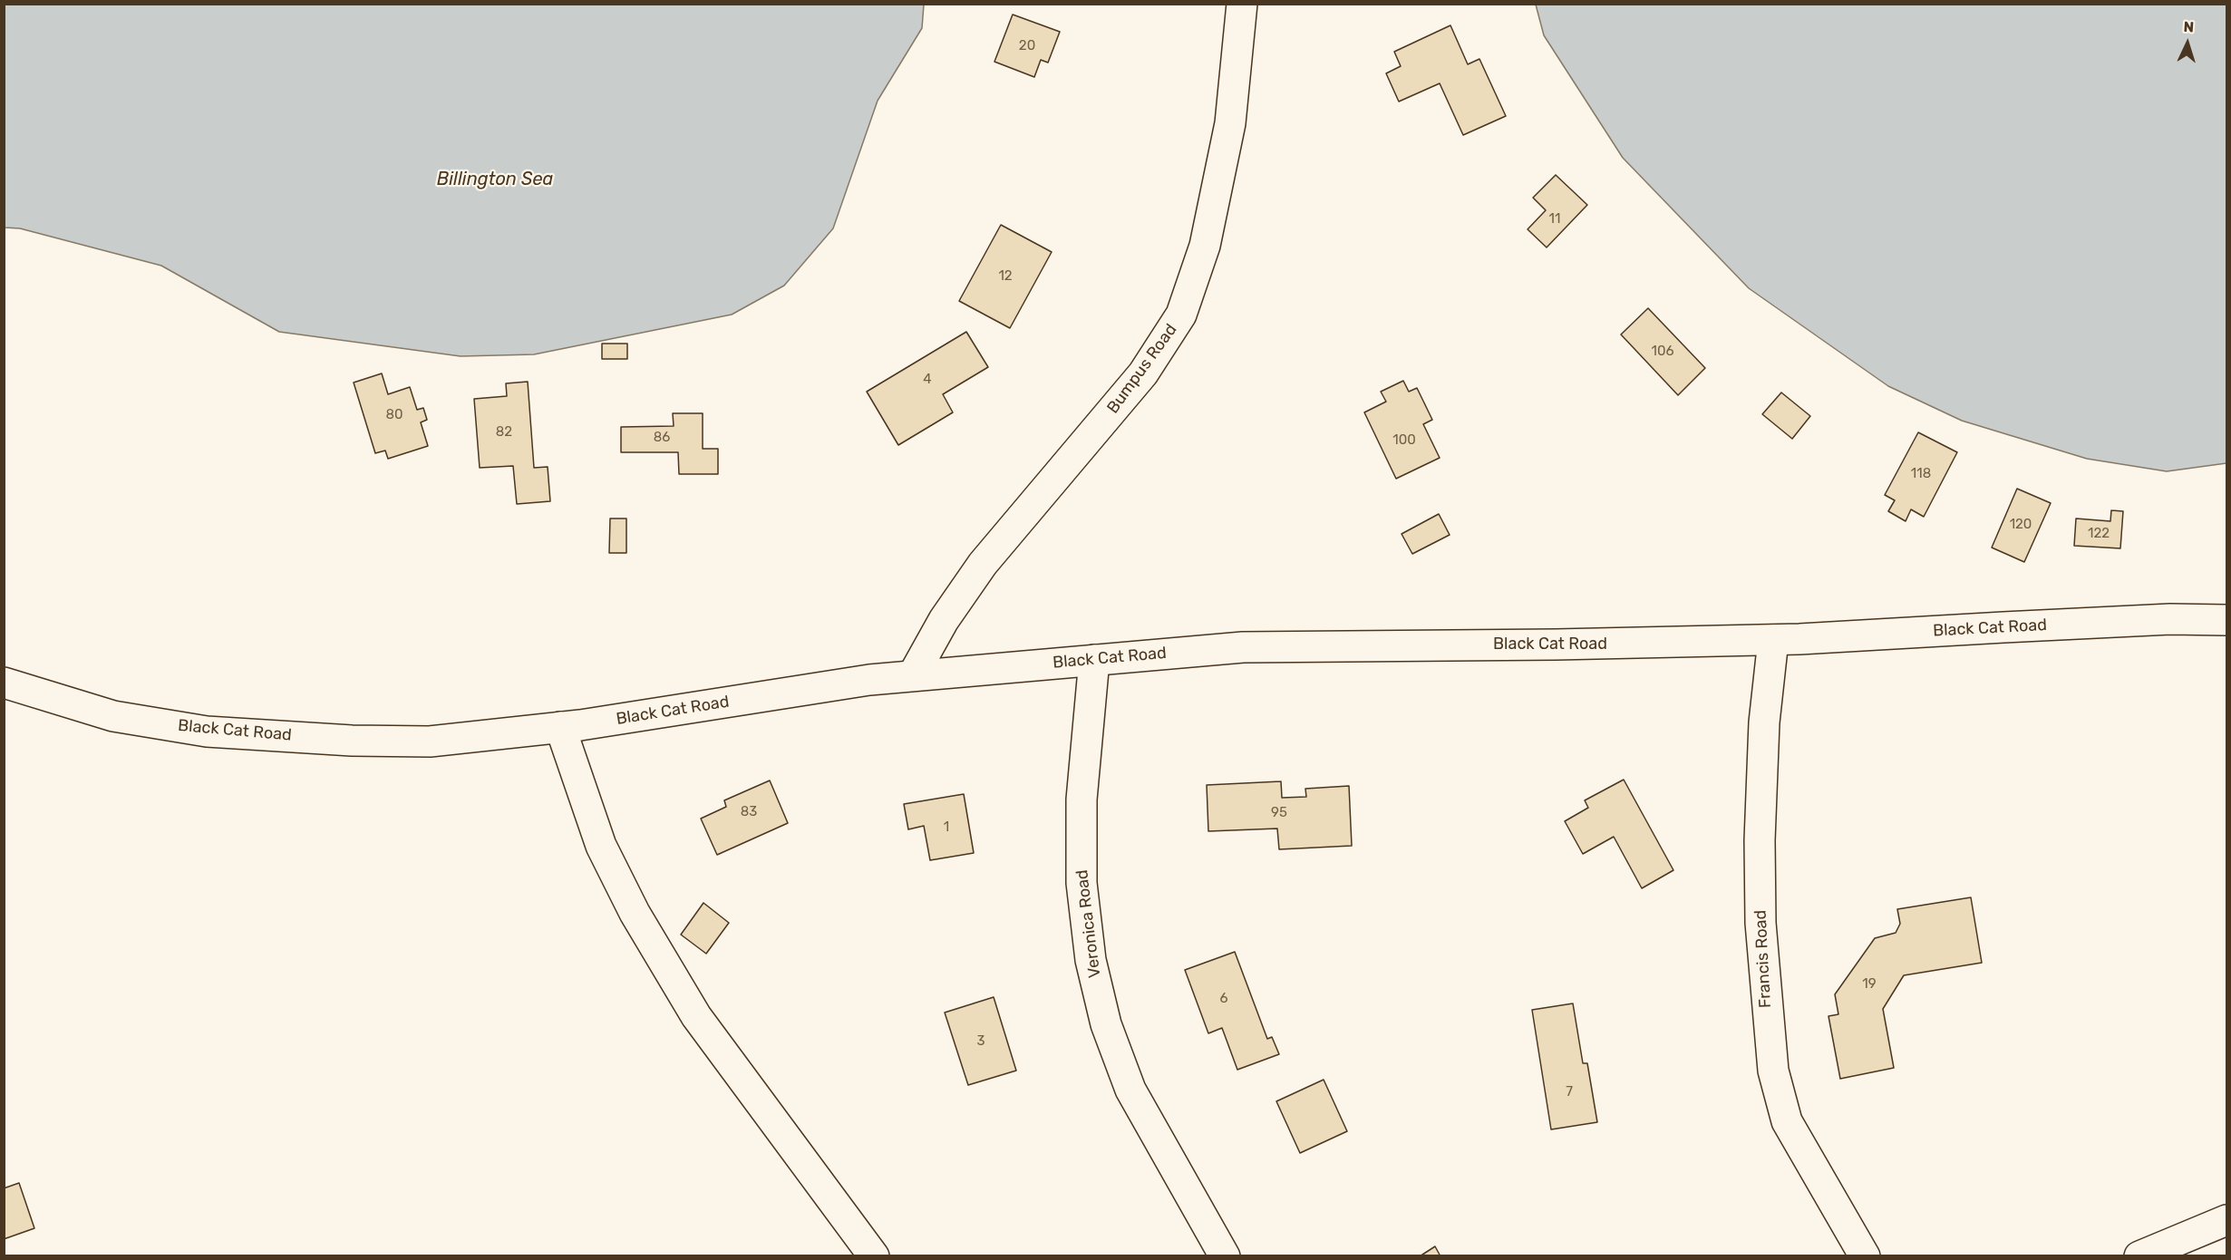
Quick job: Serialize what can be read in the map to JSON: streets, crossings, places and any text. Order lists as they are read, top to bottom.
{
  "streets": {
    "street": [
      "Bumpus Road",
      "Black Cat Road",
      "Veronica Road",
      "Francis Road"
    ]
  },
  "crossings": [
    ["Bumpus Road", "Black Cat Road"],
    ["Black Cat Road", "Veronica Road"],
    ["Black Cat Road", "Francis Road"]
  ],
  "water": ["Billington Sea"],
  "house_numbers": [
    "20",
    "11",
    "12",
    "106",
    "4",
    "80",
    "82",
    "86",
    "100",
    "118",
    "120",
    "122",
    "83",
    "95",
    "1",
    "19",
    "6",
    "3",
    "7"
  ],
  "north": "top"
}
